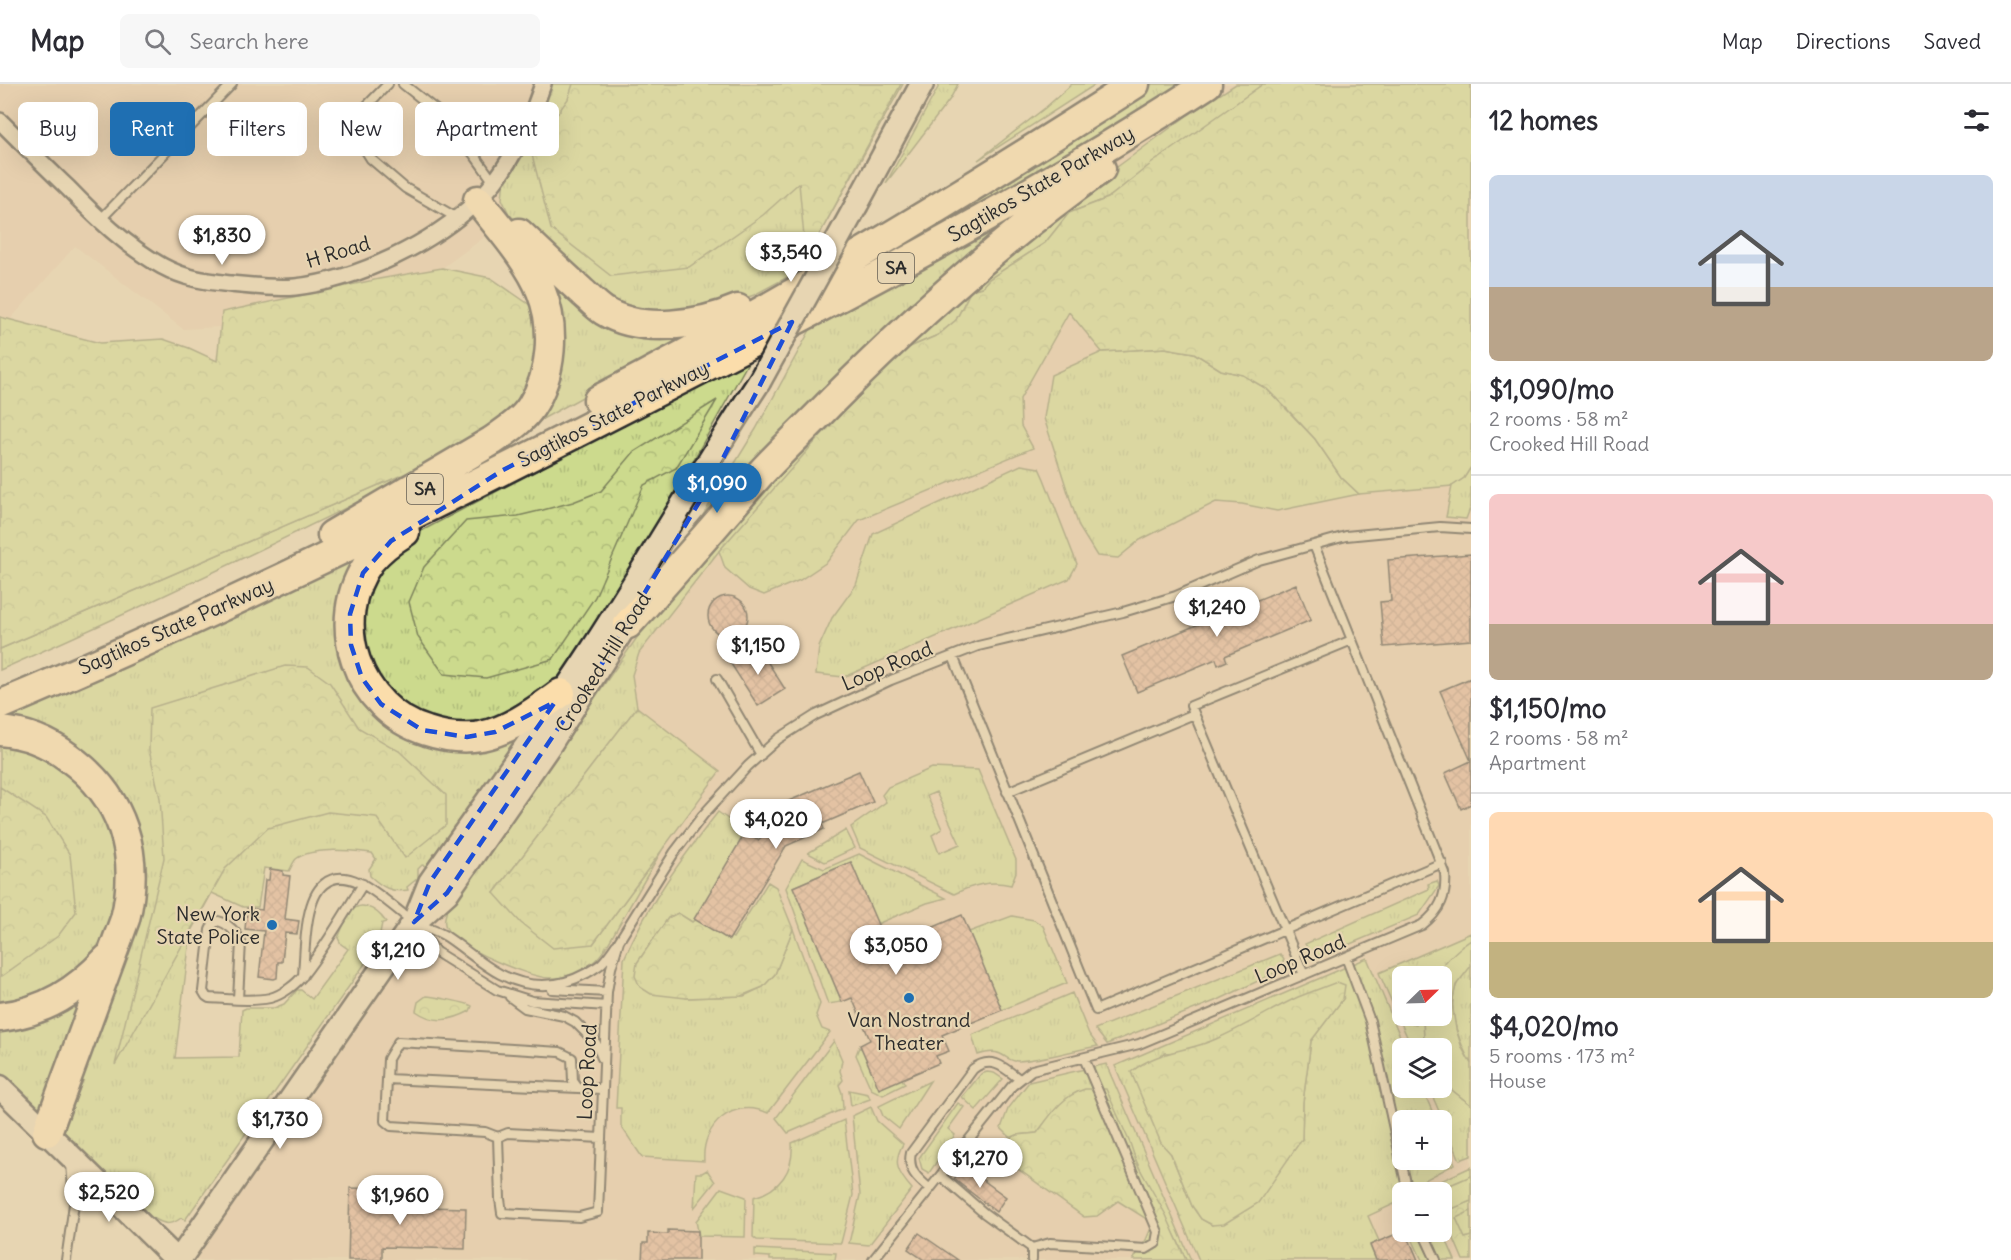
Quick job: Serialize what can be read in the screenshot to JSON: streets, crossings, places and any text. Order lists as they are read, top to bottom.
{
  "streets": {
    "highway": ["Sagtikos State Parkway", "SA"],
    "main road": ["Crooked Hill Road"],
    "street": ["H Road"],
    "lane": ["Loop Road"]
  },
  "places": ["New York State Police", "Van Nostrand Theater"],
  "north": "top right",
  "page": {
    "header": "Map",
    "search": "Search here",
    "nav": ["Map", "Directions", "Saved"],
    "heading": "12 homes",
    "chip": [
      "Buy",
      "Rent",
      "Filters",
      "New",
      "Apartment"
    ],
    "list": [
      {
        "name": "$1,090/mo",
        "note": "2 rooms · 58 m² · Crooked Hill Road"
      },
      {
        "name": "$1,150/mo",
        "note": "2 rooms · 58 m² · Apartment"
      },
      {
        "name": "$4,020/mo",
        "note": "5 rooms · 173 m² · House"
      }
    ],
    "price": [
      "$1,830",
      "$3,540",
      "$1,090",
      "$1,240",
      "$1,150",
      "$4,020",
      "$3,050",
      "$1,210",
      "$1,730",
      "$1,270",
      "$2,520",
      "$1,960"
    ],
    "map_buttons": ["+", "−"]
  }
}
